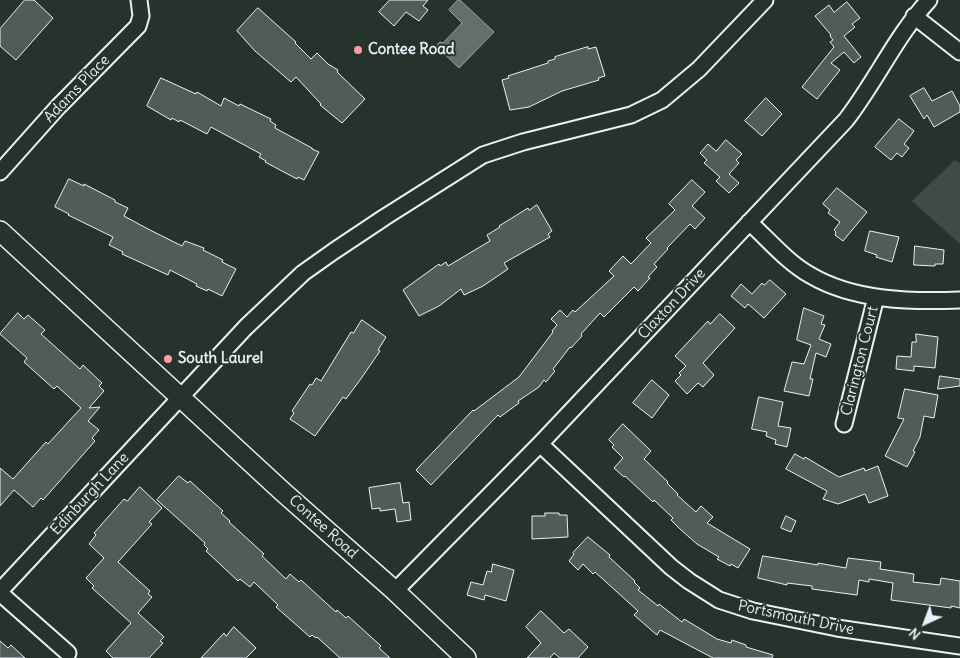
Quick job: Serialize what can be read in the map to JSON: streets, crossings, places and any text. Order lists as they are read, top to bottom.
{
  "streets": {
    "street": [
      "Adams Place",
      "Claxton Drive",
      "Clarington Court",
      "Edinburgh Lane",
      "Contee Road",
      "Portsmouth Drive"
    ]
  },
  "crossings": [
    ["Claxton Drive", "Contee Road"],
    ["Claxton Drive", "Portsmouth Drive"],
    ["Edinburgh Lane", "Contee Road"]
  ],
  "places": ["Contee Road", "South Laurel"],
  "north": "bottom left"
}
